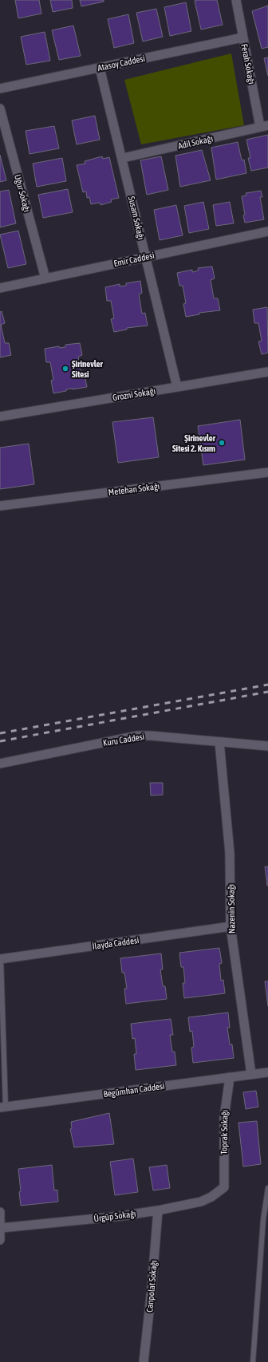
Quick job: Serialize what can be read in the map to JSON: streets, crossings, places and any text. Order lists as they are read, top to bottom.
{
  "streets": {
    "street": [
      "Atasoy Caddesi",
      "Ferah Sokağı",
      "Adil Sokağı",
      "Uğur Sokağı",
      "Susam Sokağı",
      "Emir Caddesi",
      "Grozni Sokağı",
      "Metehan Sokağı",
      "Kuru Caddesi",
      "Nazenin Sokağı",
      "İlayda Caddesi",
      "Begümhan Caddesi",
      "Toprak Sokağı",
      "Ürgüp Sokağı",
      "Canpolat Sokağı"
    ]
  },
  "crossings": [
    ["Atasoy Caddesi", "Ferah Sokağı"],
    ["Atasoy Caddesi", "Susam Sokağı"],
    ["Ferah Sokağı", "Adil Sokağı"],
    ["Adil Sokağı", "Susam Sokağı"],
    ["Uğur Sokağı", "Emir Caddesi"],
    ["Susam Sokağı", "Emir Caddesi"],
    ["Susam Sokağı", "Grozni Sokağı"],
    ["Kuru Caddesi", "Nazenin Sokağı"],
    ["Nazenin Sokağı", "İlayda Caddesi"],
    ["Nazenin Sokağı", "Begümhan Caddesi"],
    ["Begümhan Caddesi", "Toprak Sokağı"],
    ["Toprak Sokağı", "Ürgüp Sokağı"],
    ["Ürgüp Sokağı", "Canpolat Sokağı"]
  ],
  "places": ["Şirinevler Sitesi", "Şirinevler Sitesi 2. Kısım"]
}
